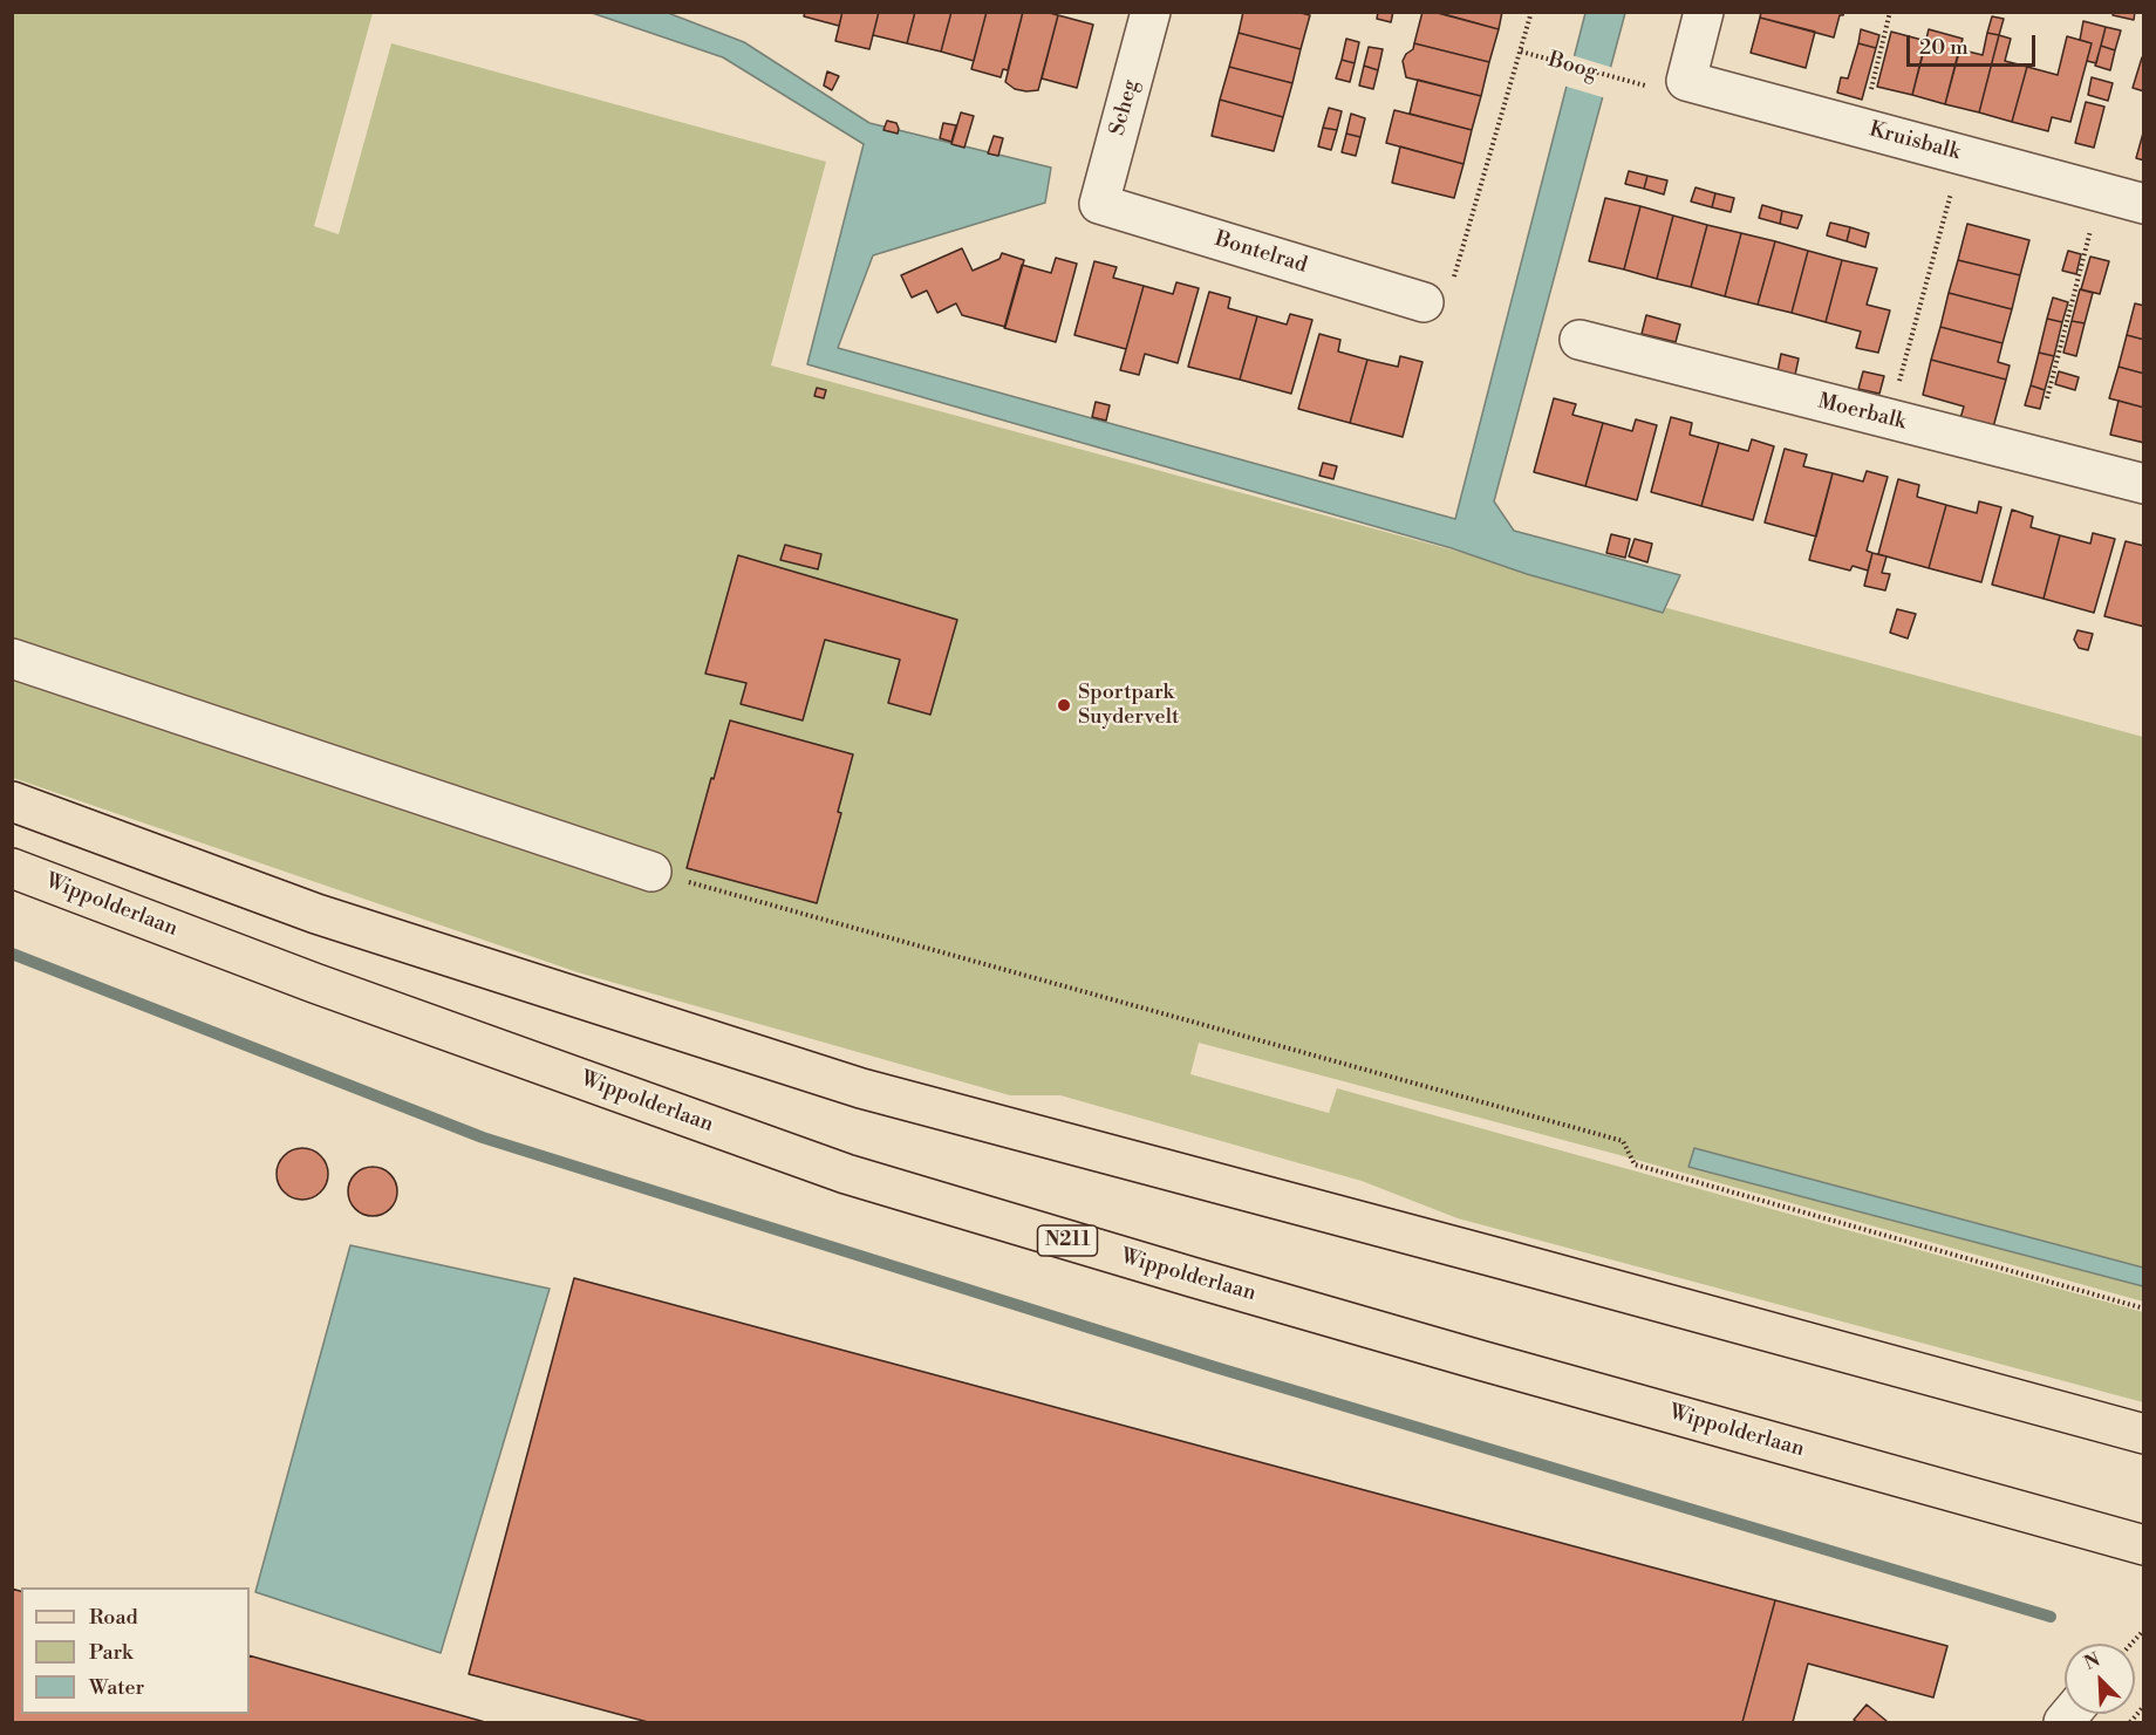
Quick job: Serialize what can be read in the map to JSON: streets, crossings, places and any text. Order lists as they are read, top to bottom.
{
  "streets": {
    "main road": ["Wippolderlaan", "N211"],
    "street": [
      "Scheg",
      "Kruisbalk",
      "Bontelrad",
      "Moerbalk"
    ],
    "path": ["Boog"]
  },
  "crossings": [
    ["Scheg", "Bontelrad"]
  ],
  "places": ["Sportpark Suydervelt"],
  "legend": ["Road", "Park", "Water"],
  "scale_bar": "20 m",
  "north": "top left"
}
